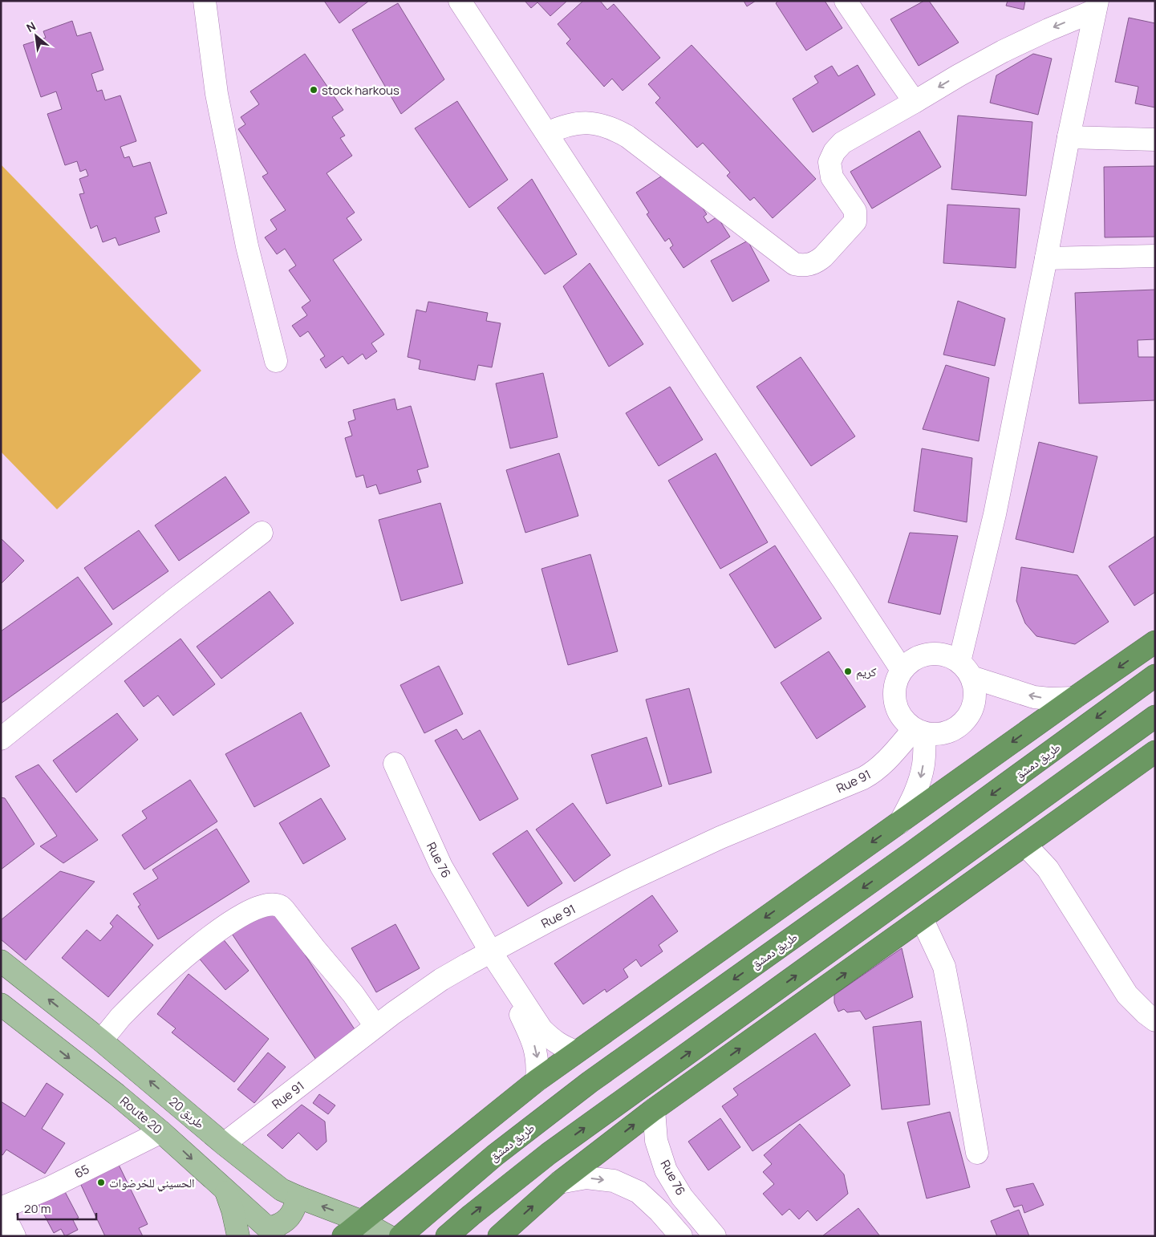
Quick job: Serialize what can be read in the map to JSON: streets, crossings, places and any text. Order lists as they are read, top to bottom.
{
  "streets": {
    "highway": ["طريق دمشق"],
    "main road": ["طريق 20", "Route 20"],
    "street": ["Rue 91", "Rue 76", "65"]
  },
  "crossings": [
    ["Rue 91", "Rue 76"],
    ["Rue 91", "طريق 20"],
    ["Route 20", "65"]
  ],
  "one_way": ["طريق 20", "Route 20"],
  "places": ["stock harkous", "كريم", "الحسيني للخرضوات"],
  "scale_bar": "20 m",
  "north": "top left"
}
